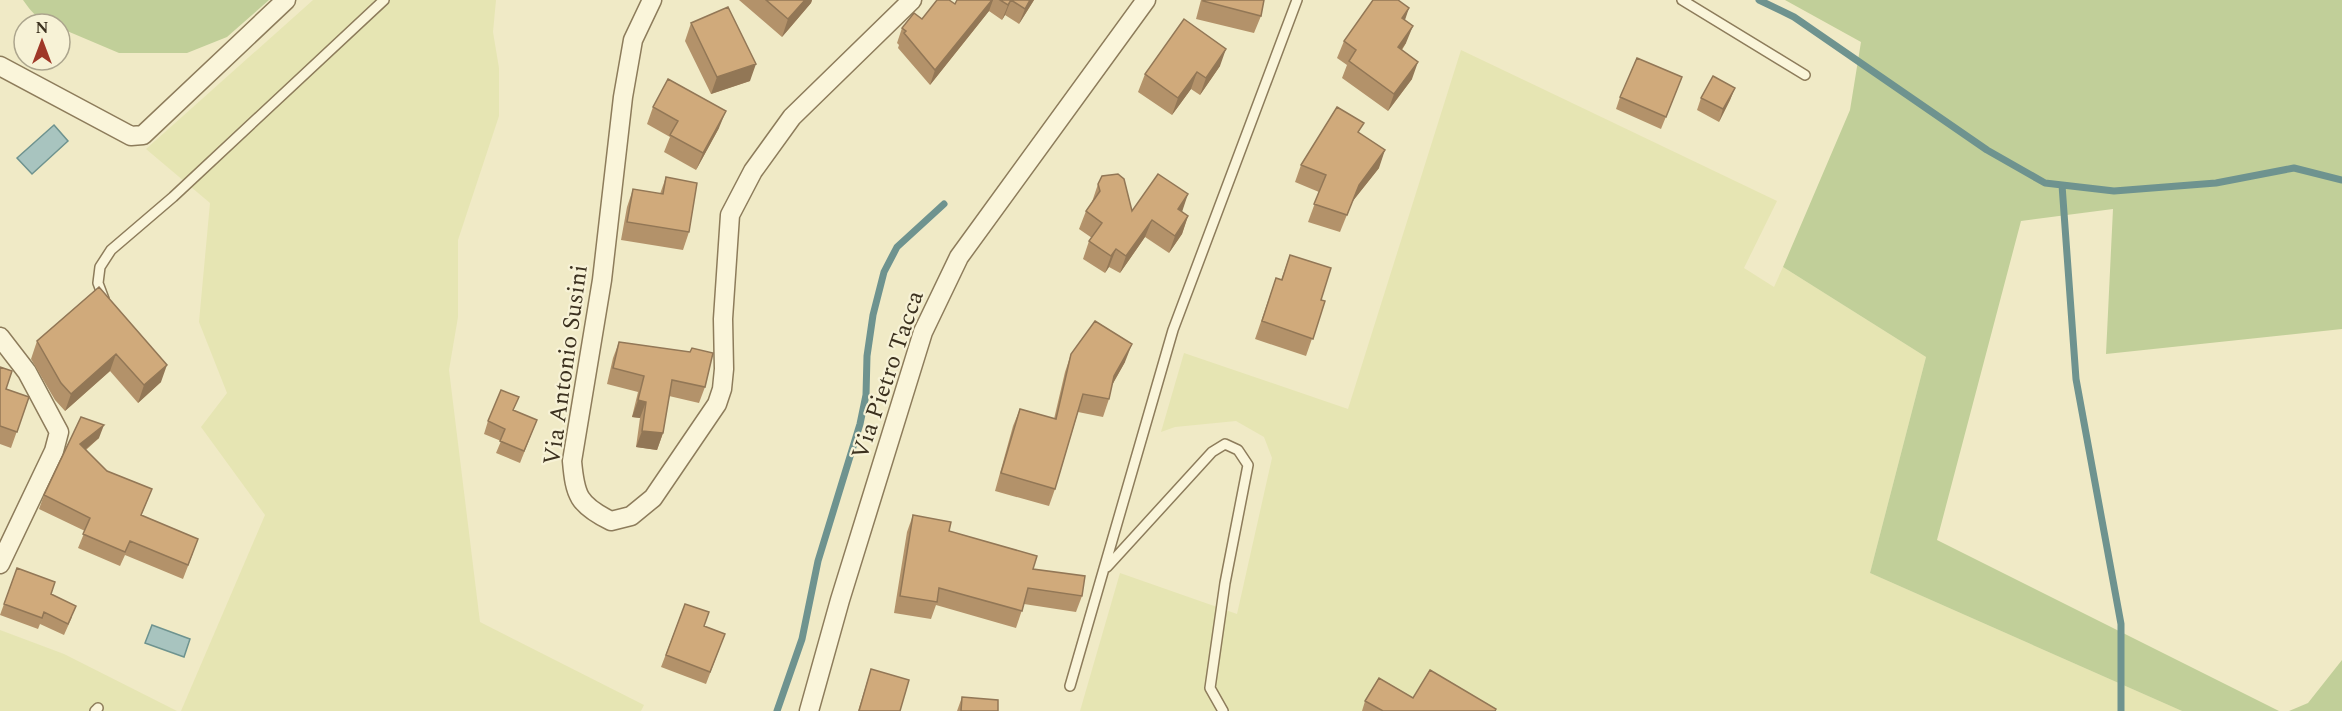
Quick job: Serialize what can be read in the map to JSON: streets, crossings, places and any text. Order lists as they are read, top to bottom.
{
  "streets": {
    "street": ["Via Antonio Susini", "Via Pietro Tacca"]
  },
  "north": "top"
}
